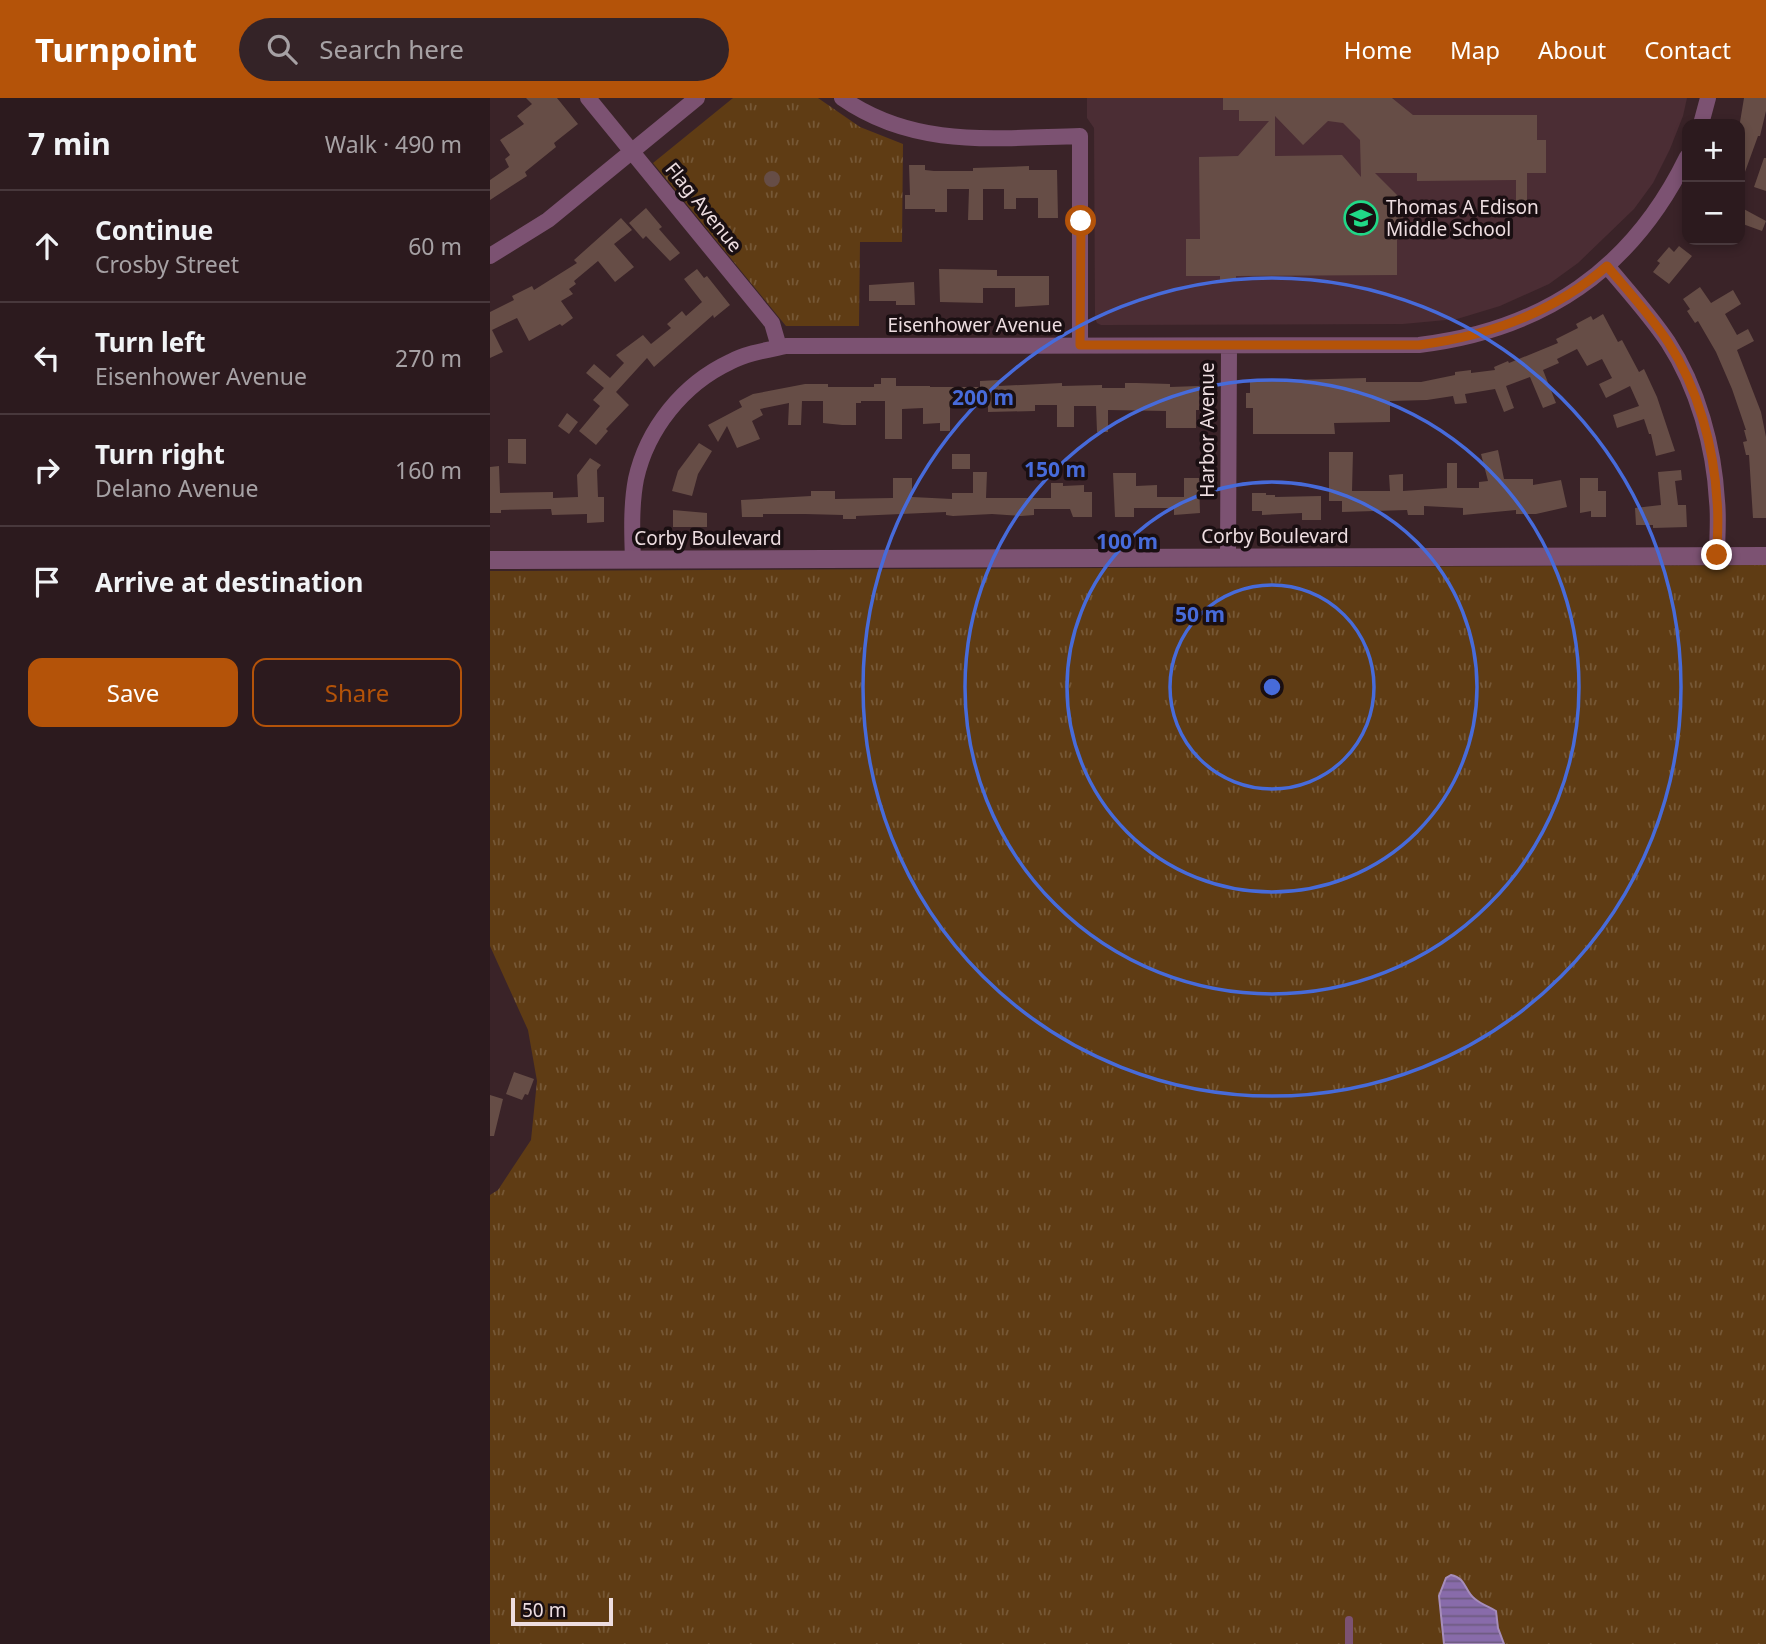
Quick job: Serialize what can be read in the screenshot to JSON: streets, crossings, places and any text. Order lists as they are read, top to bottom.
{
  "streets": {
    "street": [
      "Flag Avenue",
      "Eisenhower Avenue",
      "Harbor Avenue",
      "Corby Boulevard"
    ]
  },
  "crossings": [
    ["Flag Avenue", "Eisenhower Avenue"],
    ["Eisenhower Avenue", "Harbor Avenue"],
    ["Eisenhower Avenue", "Corby Boulevard"],
    ["Harbor Avenue", "Corby Boulevard"]
  ],
  "places": {
    "school or university": ["Thomas A Edison Middle School"]
  },
  "scale_bar": "50 m",
  "page": {
    "header": "Turnpoint",
    "search": "Search here",
    "nav": [
      "Home",
      "Map",
      "About",
      "Contact"
    ],
    "heading": ["7 min", "Walk · 490 m"],
    "map_buttons": ["+", "−"],
    "list": [
      ["Continue", "Crosby Street", "60 m"],
      ["Turn left", "Eisenhower Avenue", "270 m"],
      ["Turn right", "Delano Avenue", "160 m"],
      "Arrive at destination"
    ],
    "buttons": ["Save", "Share"],
    "scale": "50 m"
  },
  "rings": [
    "200 m",
    "150 m",
    "100 m",
    "50 m"
  ]
}
